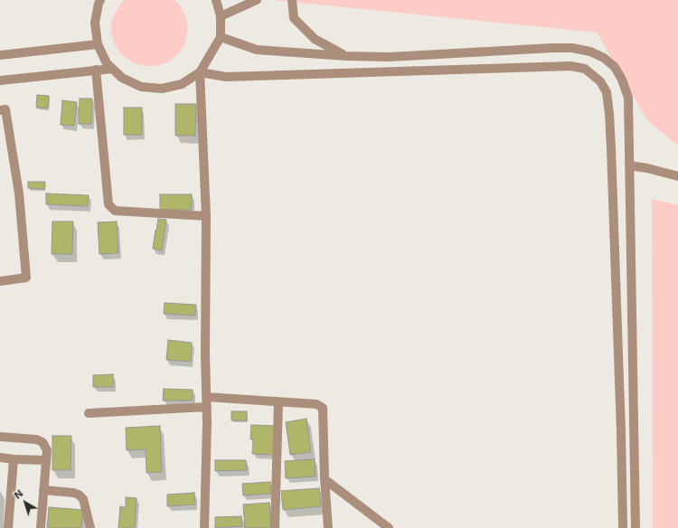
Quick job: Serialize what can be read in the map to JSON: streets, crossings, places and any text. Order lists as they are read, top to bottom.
{
  "north": "top left"
}
